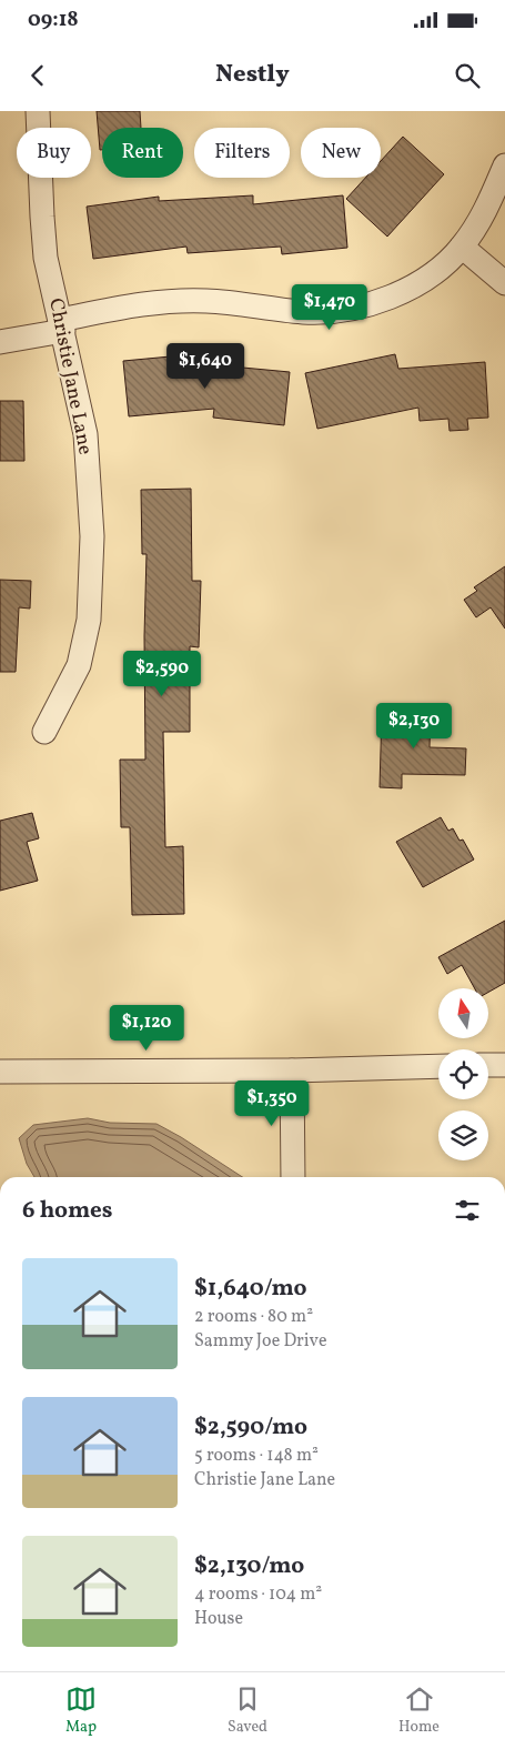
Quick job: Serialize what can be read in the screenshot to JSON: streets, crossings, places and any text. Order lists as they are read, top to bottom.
{
  "streets": {
    "street": ["Christie Jane Lane"]
  },
  "north": "top",
  "page": {
    "status": "09:18",
    "header": "Nestly",
    "chip": [
      "Buy",
      "Rent",
      "Filters",
      "New"
    ],
    "price": [
      "$1,470",
      "$1,640",
      "$2,590",
      "$2,130",
      "$1,120",
      "$1,350"
    ],
    "heading": "6 homes",
    "list": [
      {
        "name": "$1,640/mo",
        "note": "2 rooms · 80 m² · Sammy Joe Drive"
      },
      {
        "name": "$2,590/mo",
        "note": "5 rooms · 148 m² · Christie Jane Lane"
      },
      {
        "name": "$2,130/mo",
        "note": "4 rooms · 104 m² · House"
      }
    ],
    "tabs": ["Map", "Saved", "Home"]
  }
}
